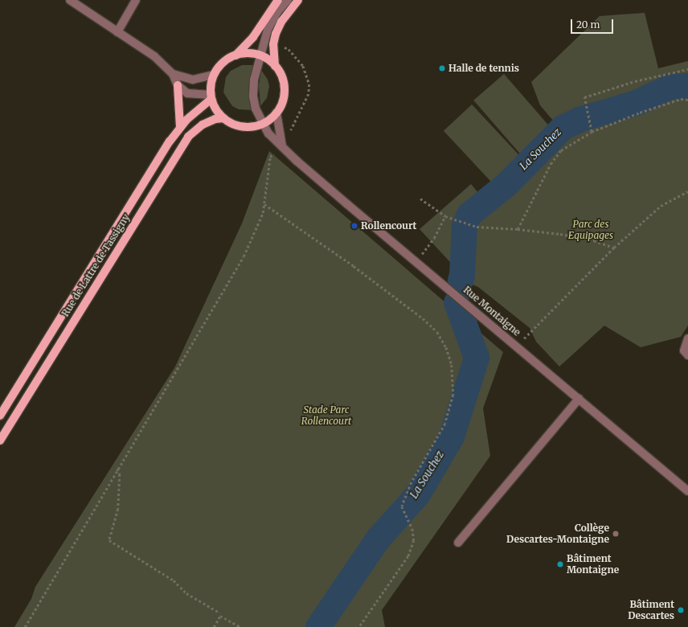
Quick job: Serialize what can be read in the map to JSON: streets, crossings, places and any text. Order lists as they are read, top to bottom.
{
  "streets": {
    "main road": ["Rue de Lattre de Tassigny"],
    "street": ["Rue Montaigne"]
  },
  "water": ["La Souchez"],
  "parks": ["Parc des Equipages", "Stade Parc Rollencourt"],
  "places": [
    "Halle de tennis",
    "Rollencourt",
    "Collège Descartes-Montaigne",
    "Bâtiment Montaigne",
    "Bâtiment Descartes"
  ],
  "scale_bar": "20 m"
}
